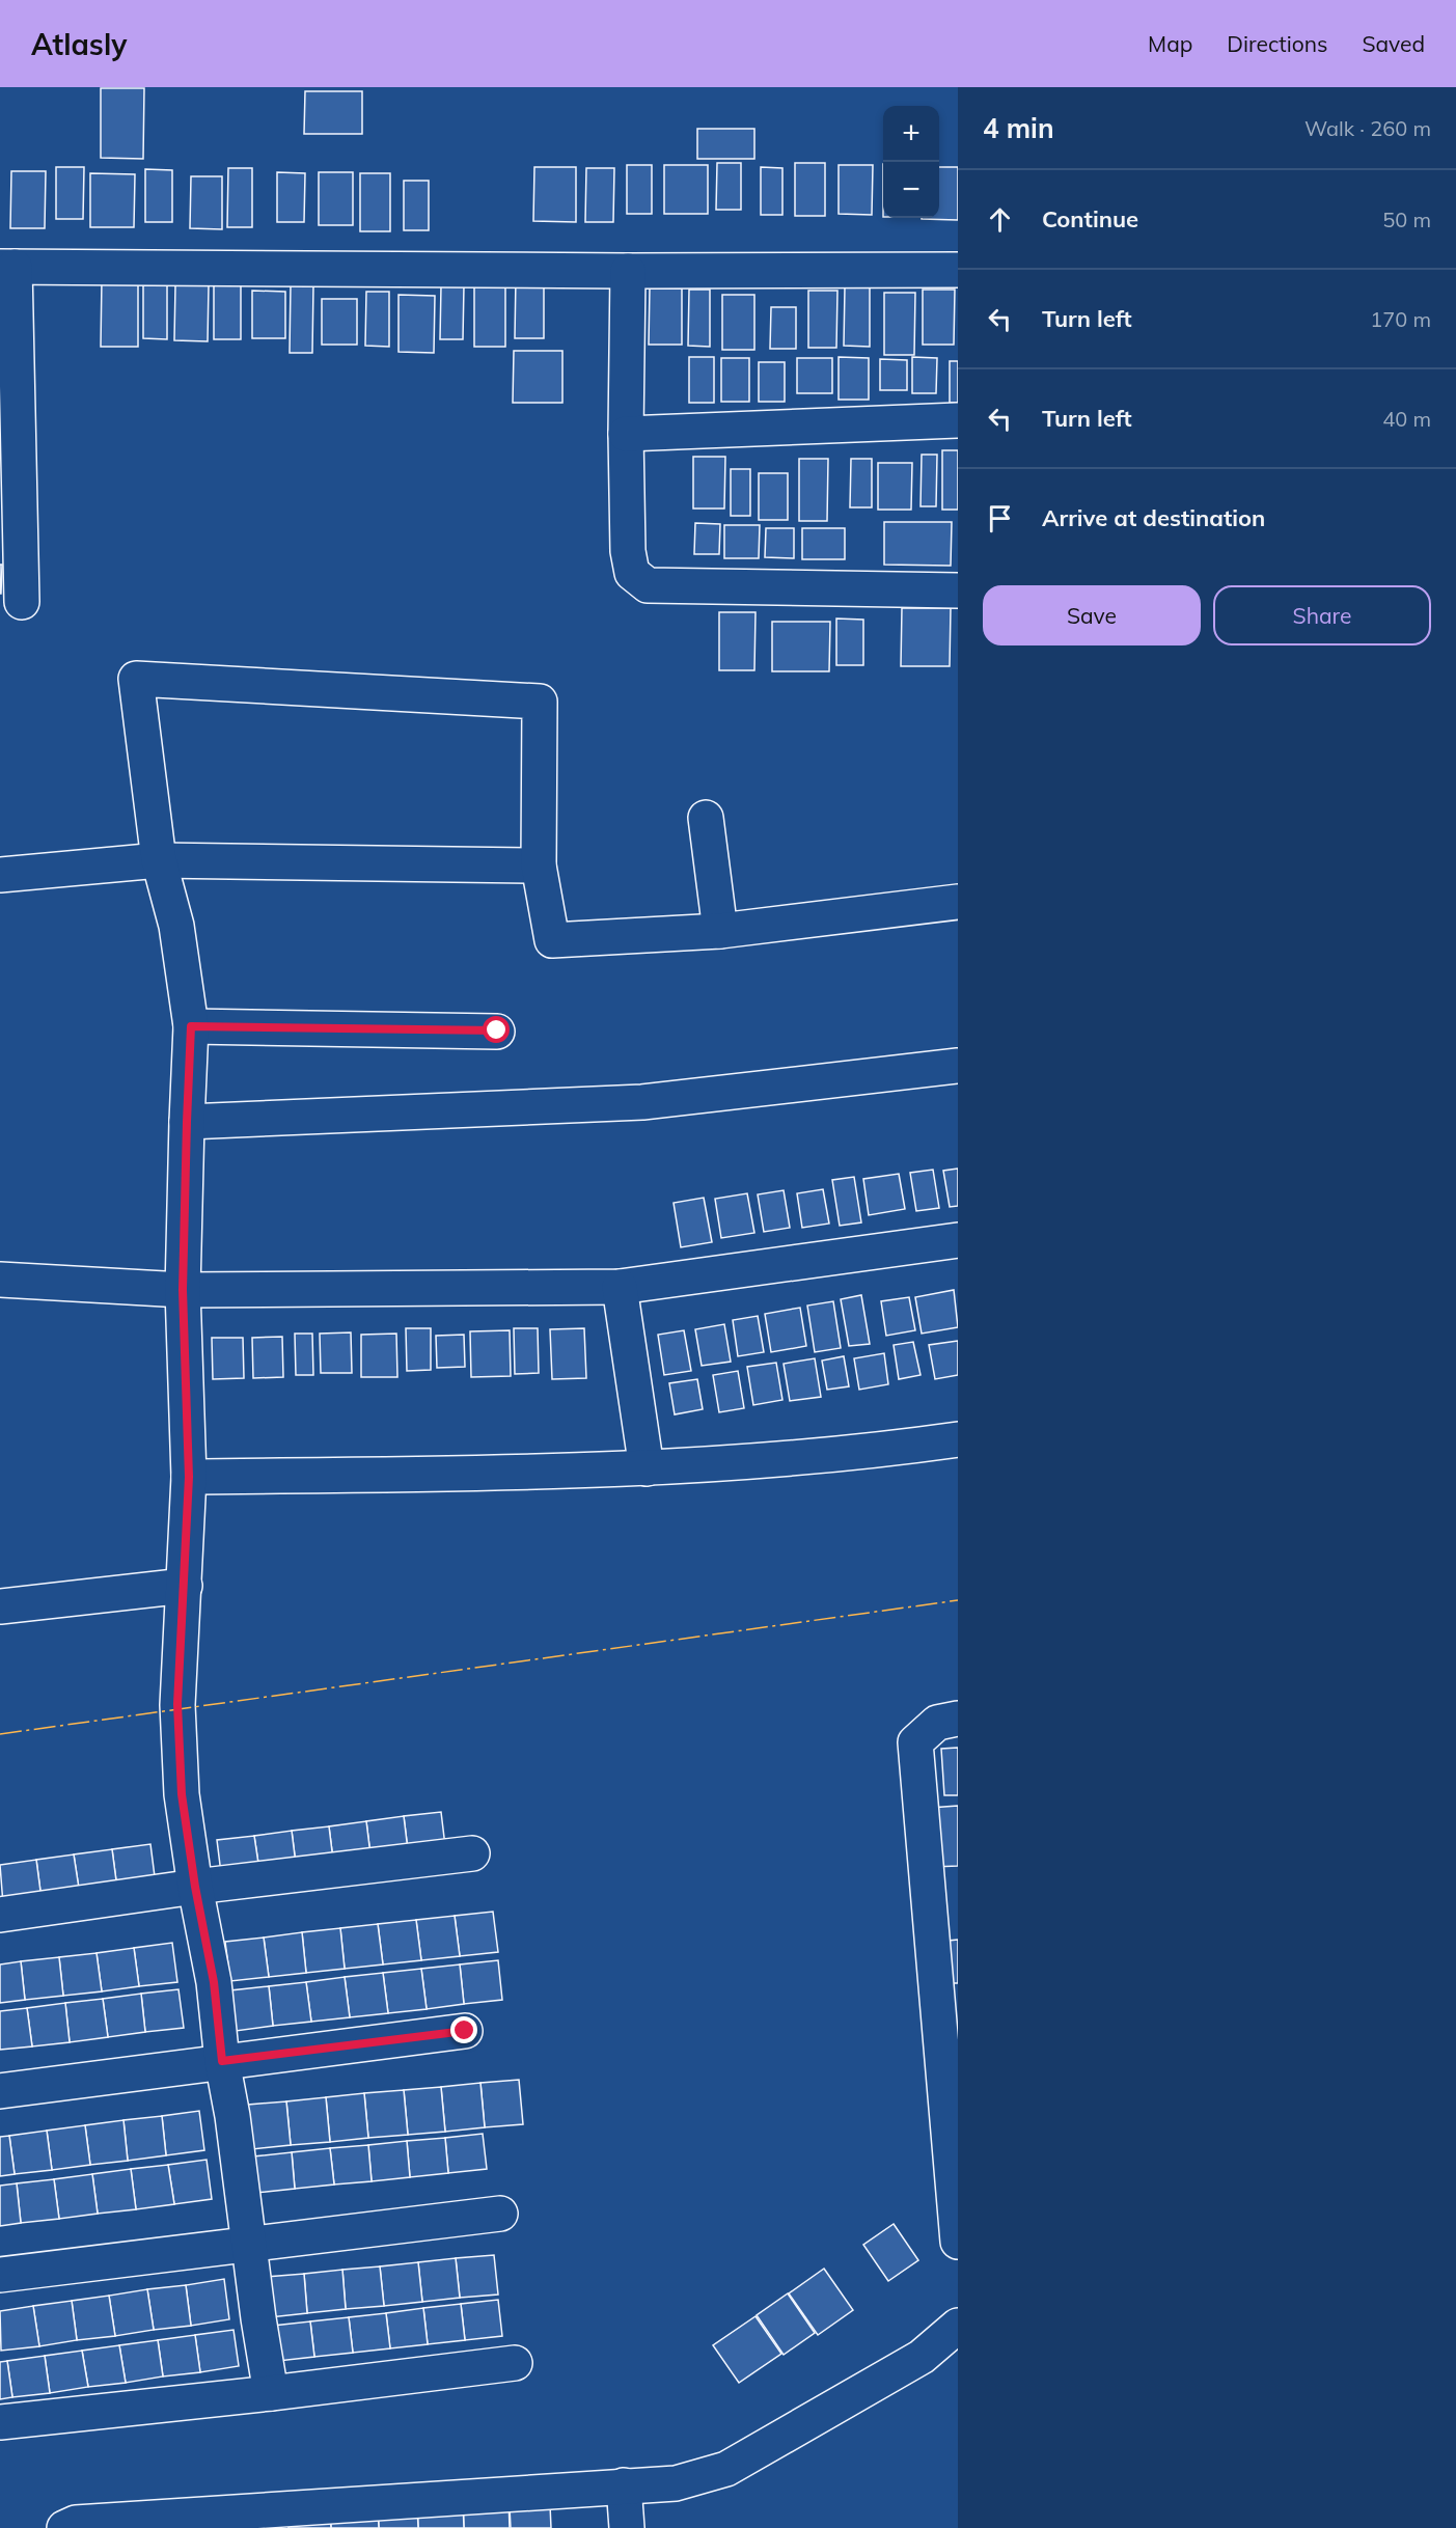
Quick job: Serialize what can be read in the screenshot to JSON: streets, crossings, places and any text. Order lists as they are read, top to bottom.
{
  "page": {
    "header": "Atlasly",
    "nav": ["Map", "Directions", "Saved"],
    "heading": ["4 min", "Walk · 260 m"],
    "map_buttons": ["+", "−"],
    "list": [
      ["Continue", "50 m"],
      ["Turn left", "170 m"],
      ["Turn left", "40 m"],
      "Arrive at destination"
    ],
    "buttons": ["Save", "Share"]
  }
}
